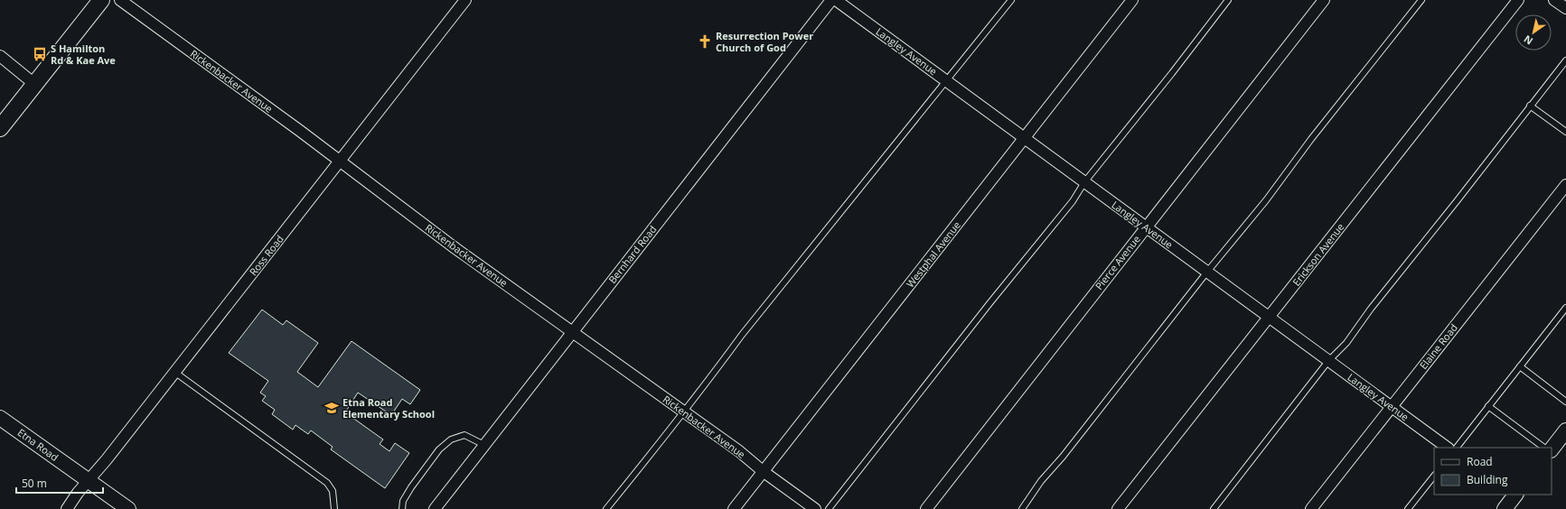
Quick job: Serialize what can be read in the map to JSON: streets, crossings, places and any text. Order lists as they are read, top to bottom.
{
  "streets": {
    "street": [
      "Langley Avenue",
      "Rickenbacker Avenue",
      "Bernhard Road",
      "Westphal Avenue",
      "Erickson Avenue",
      "Ross Road",
      "Pierce Avenue",
      "Elaine Road",
      "Etna Road"
    ]
  },
  "crossings": [
    ["Langley Avenue", "Westphal Avenue"],
    ["Langley Avenue", "Erickson Avenue"],
    ["Langley Avenue", "Pierce Avenue"],
    ["Langley Avenue", "Elaine Road"],
    ["Rickenbacker Avenue", "Bernhard Road"],
    ["Rickenbacker Avenue", "Westphal Avenue"],
    ["Rickenbacker Avenue", "Ross Road"],
    ["Ross Road", "Etna Road"]
  ],
  "places": {
    "church": ["Resurrection Power Church of God"],
    "bus stop": ["S Hamilton Rd & Kae Ave"],
    "school or university": ["Etna Road Elementary School"]
  },
  "legend": ["Road", "Building"],
  "scale_bar": "50 m",
  "north": "bottom left"
}
